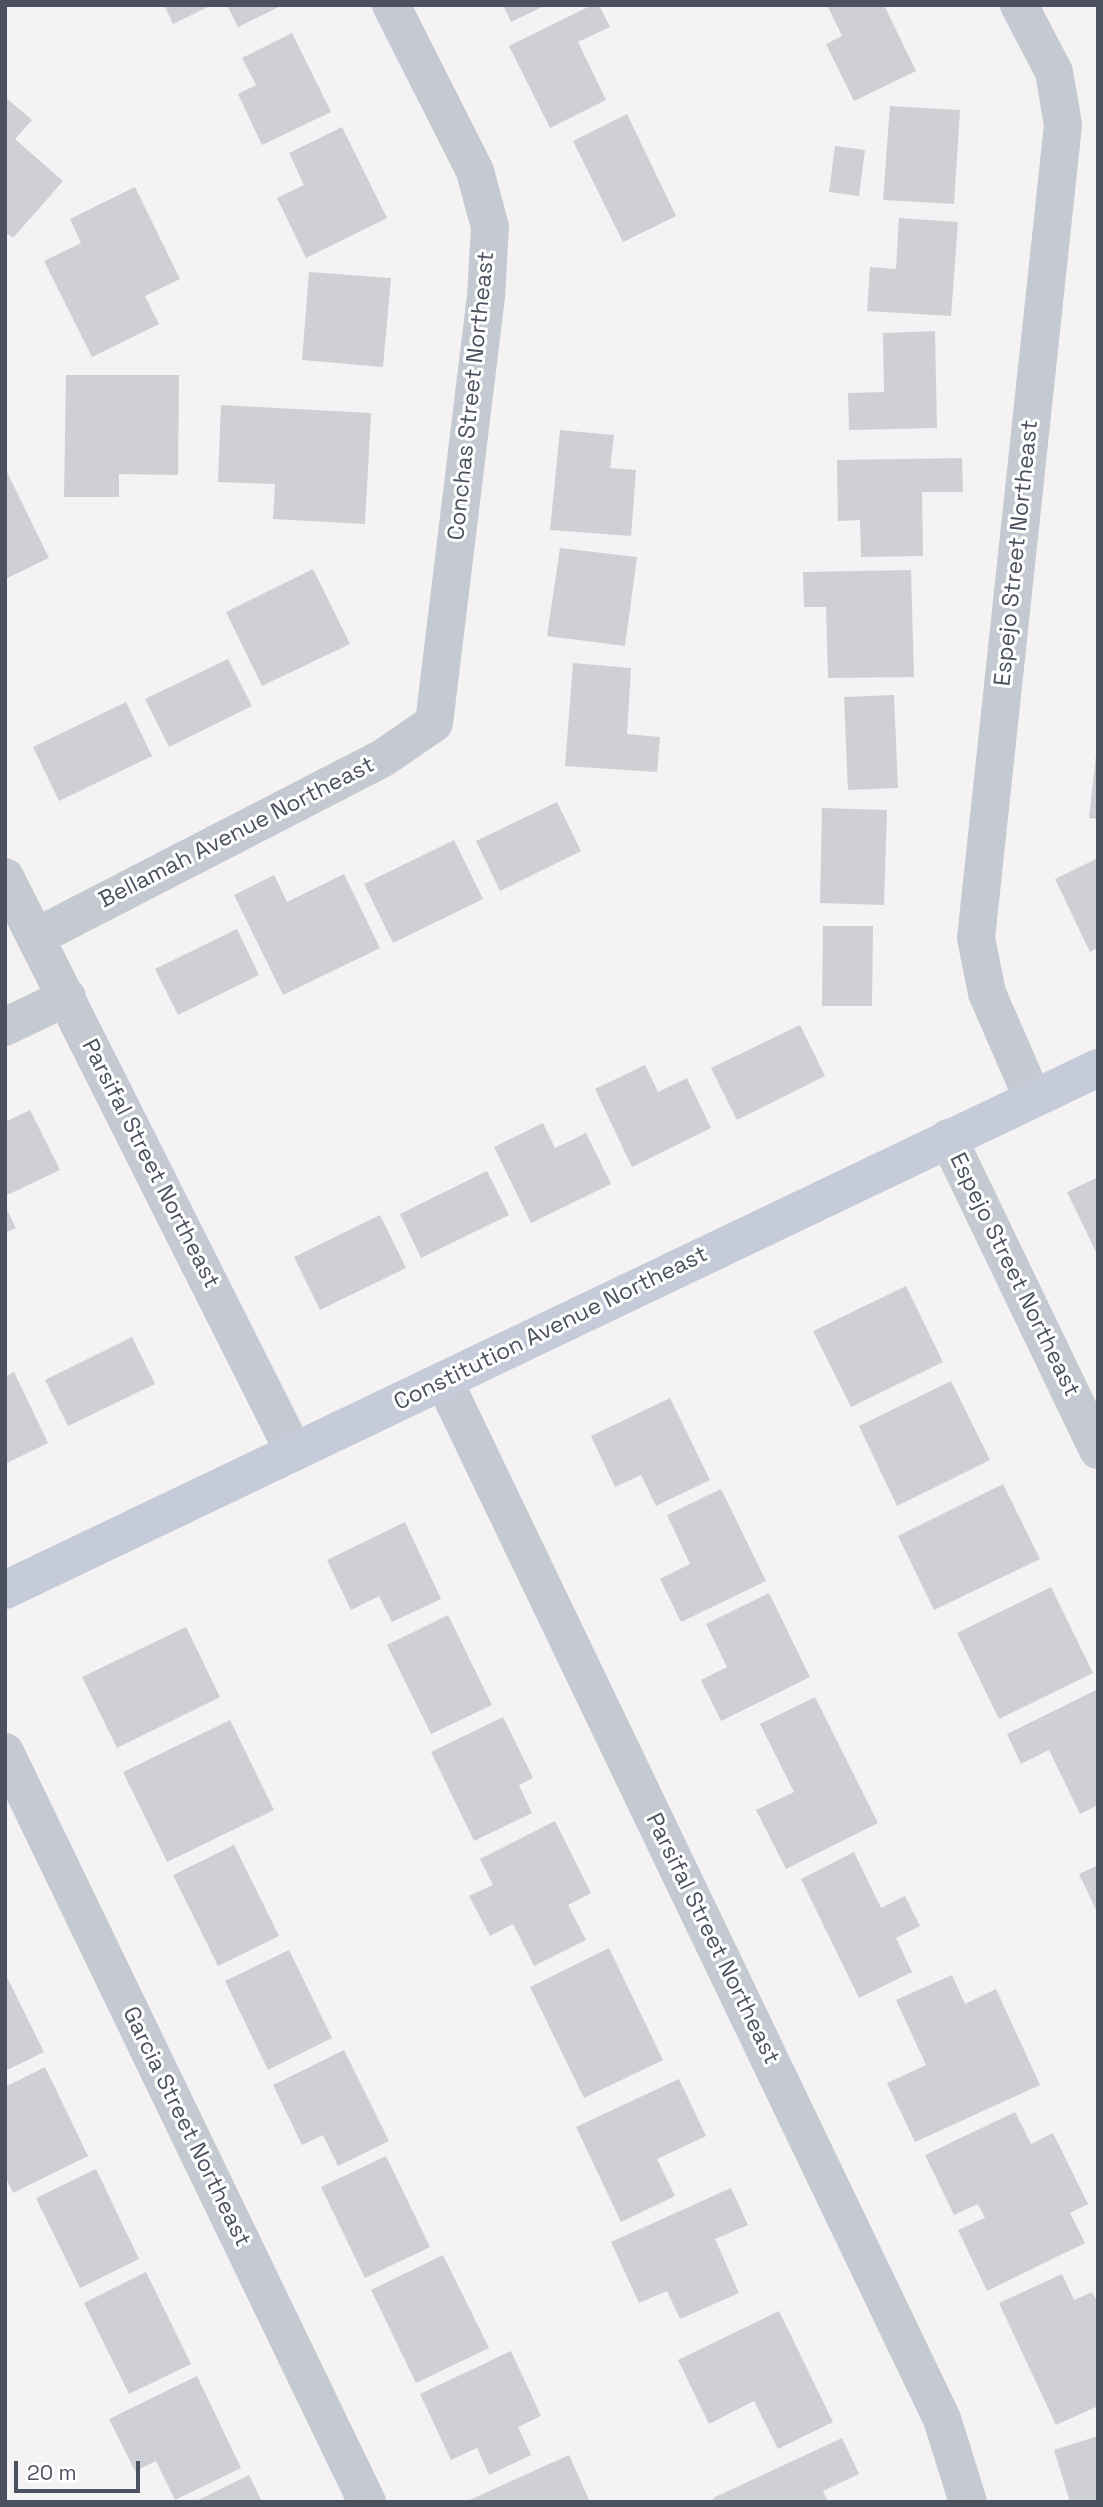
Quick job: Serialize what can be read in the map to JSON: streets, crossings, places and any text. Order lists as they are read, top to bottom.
{
  "streets": {
    "street": [
      "Conchas Street Northeast",
      "Espejo Street Northeast",
      "Bellamah Avenue Northeast",
      "Parsifal Street Northeast",
      "Constitution Avenue Northeast",
      "Garcia Street Northeast"
    ]
  },
  "crossings": [
    ["Conchas Street Northeast", "Bellamah Avenue Northeast"],
    ["Espejo Street Northeast", "Constitution Avenue Northeast"],
    ["Bellamah Avenue Northeast", "Parsifal Street Northeast"],
    ["Parsifal Street Northeast", "Constitution Avenue Northeast"]
  ],
  "scale_bar": "20 m"
}
